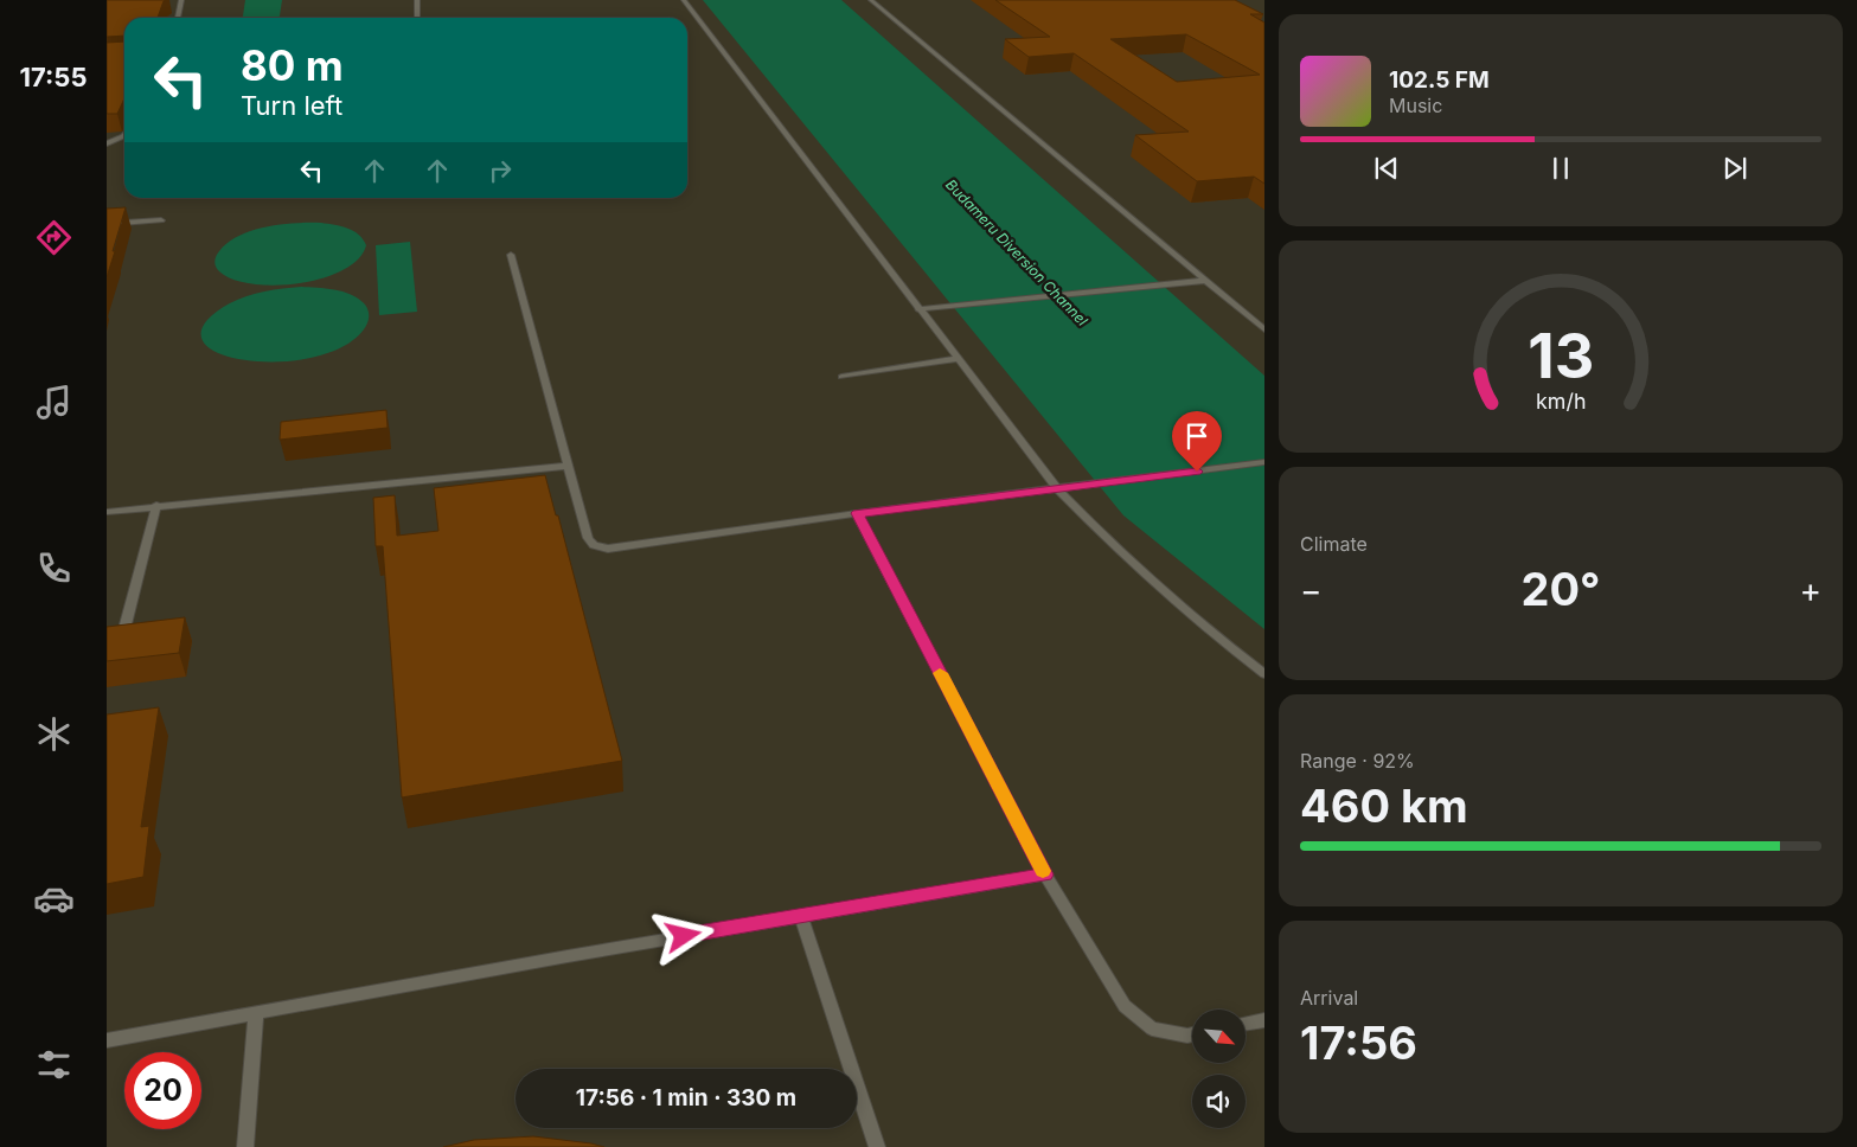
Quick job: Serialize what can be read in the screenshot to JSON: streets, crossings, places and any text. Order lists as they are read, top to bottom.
{
  "water": ["Budameru Diversion Channel"],
  "north": "bottom right",
  "page": {
    "tabs": "17:55",
    "turn": ["80 m", "Turn left"],
    "song": ["102.5 FM", "Music"],
    "tile": [
      "Climate",
      ["Range · 92%", "460 km"],
      ["Arrival", "17:56"]
    ],
    "heat": ["−", "20°", "+"],
    "limit": "20",
    "trip": "17:56 · 1 min · 330 m",
    "gauge": ["13", "km/h"]
  }
}
